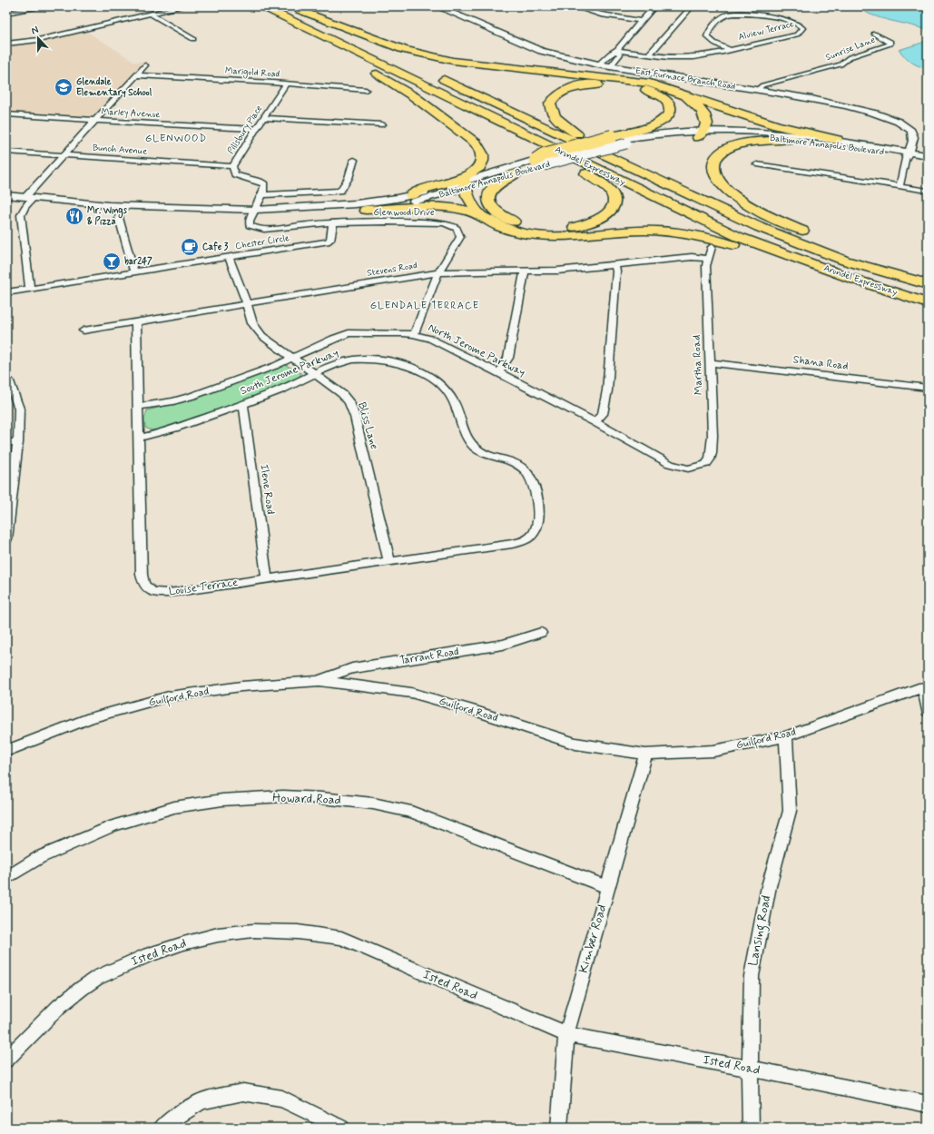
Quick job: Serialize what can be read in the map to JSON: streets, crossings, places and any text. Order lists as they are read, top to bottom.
{
  "streets": {
    "highway": ["Arundel Expressway"],
    "main road": ["East Furnace Branch Road", "Baltimore Annapolis Boulevard"],
    "street": [
      "Alview Terrace",
      "Sunrise Lane",
      "Marigold Road",
      "Marley Avenue",
      "Pillsbury Place",
      "Bunch Avenue",
      "Glenwood Drive",
      "Chester Circle",
      "Stevens Road",
      "North Jerome Parkway",
      "Shana Road",
      "Martha Road",
      "South Jerome Parkway",
      "Bliss Lane",
      "Ilene Road",
      "Louise Terrace",
      "Tarrant Road",
      "Guilford Road",
      "Howard Road",
      "Lansing Road",
      "Kimber Road",
      "Isted Road"
    ]
  },
  "crossings": [
    ["Sunrise Lane", "East Furnace Branch Road"],
    ["Marigold Road", "Pillsbury Place"],
    ["Marley Avenue", "Pillsbury Place"],
    ["Pillsbury Place", "Bunch Avenue"],
    ["Baltimore Annapolis Boulevard", "Glenwood Drive"],
    ["Glenwood Drive", "Chester Circle"],
    ["Glenwood Drive", "Stevens Road"],
    ["Glenwood Drive", "North Jerome Parkway"],
    ["Chester Circle", "Bliss Lane"],
    ["Stevens Road", "Martha Road"],
    ["Stevens Road", "Bliss Lane"],
    ["Stevens Road", "Louise Terrace"],
    ["North Jerome Parkway", "Martha Road"],
    ["North Jerome Parkway", "Bliss Lane"],
    ["North Jerome Parkway", "Louise Terrace"],
    ["Shana Road", "Martha Road"],
    ["South Jerome Parkway", "Bliss Lane"],
    ["South Jerome Parkway", "Ilene Road"],
    ["South Jerome Parkway", "Louise Terrace"],
    ["Bliss Lane", "Louise Terrace"],
    ["Ilene Road", "Louise Terrace"],
    ["Tarrant Road", "Guilford Road"],
    ["Guilford Road", "Lansing Road"],
    ["Guilford Road", "Kimber Road"],
    ["Howard Road", "Kimber Road"],
    ["Lansing Road", "Isted Road"],
    ["Kimber Road", "Isted Road"]
  ],
  "districts": ["GLENWOOD", "GLENDALE TERRACE"],
  "places": {
    "school or university": ["Glendale Elementary School"],
    "restaurant": ["Mr. Wings & Pizza"],
    "cafe": ["Cafe 3"],
    "bar": ["bar247"]
  },
  "north": "top"
}
